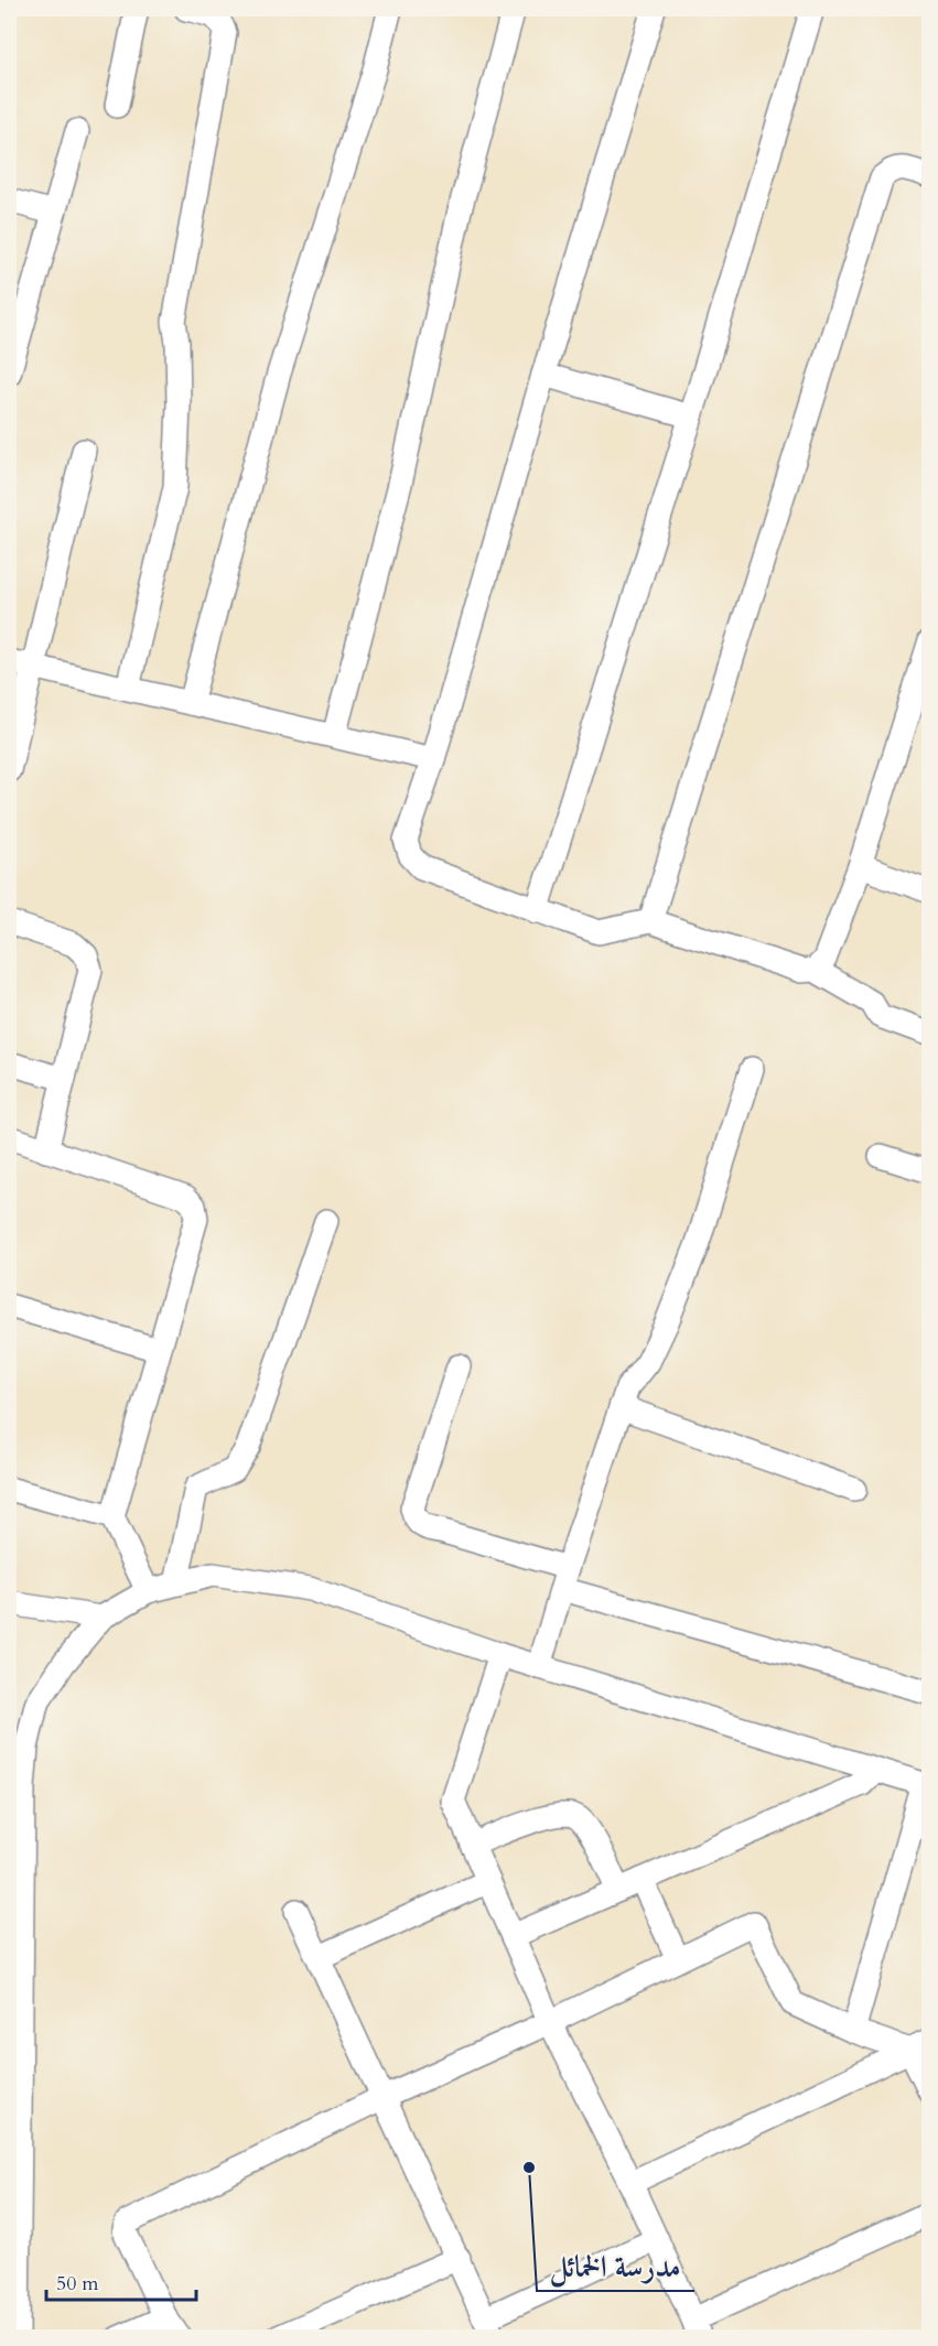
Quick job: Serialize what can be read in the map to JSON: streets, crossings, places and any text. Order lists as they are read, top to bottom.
{
  "places": ["مدرسة الخمائل"],
  "scale_bar": "50 m"
}
